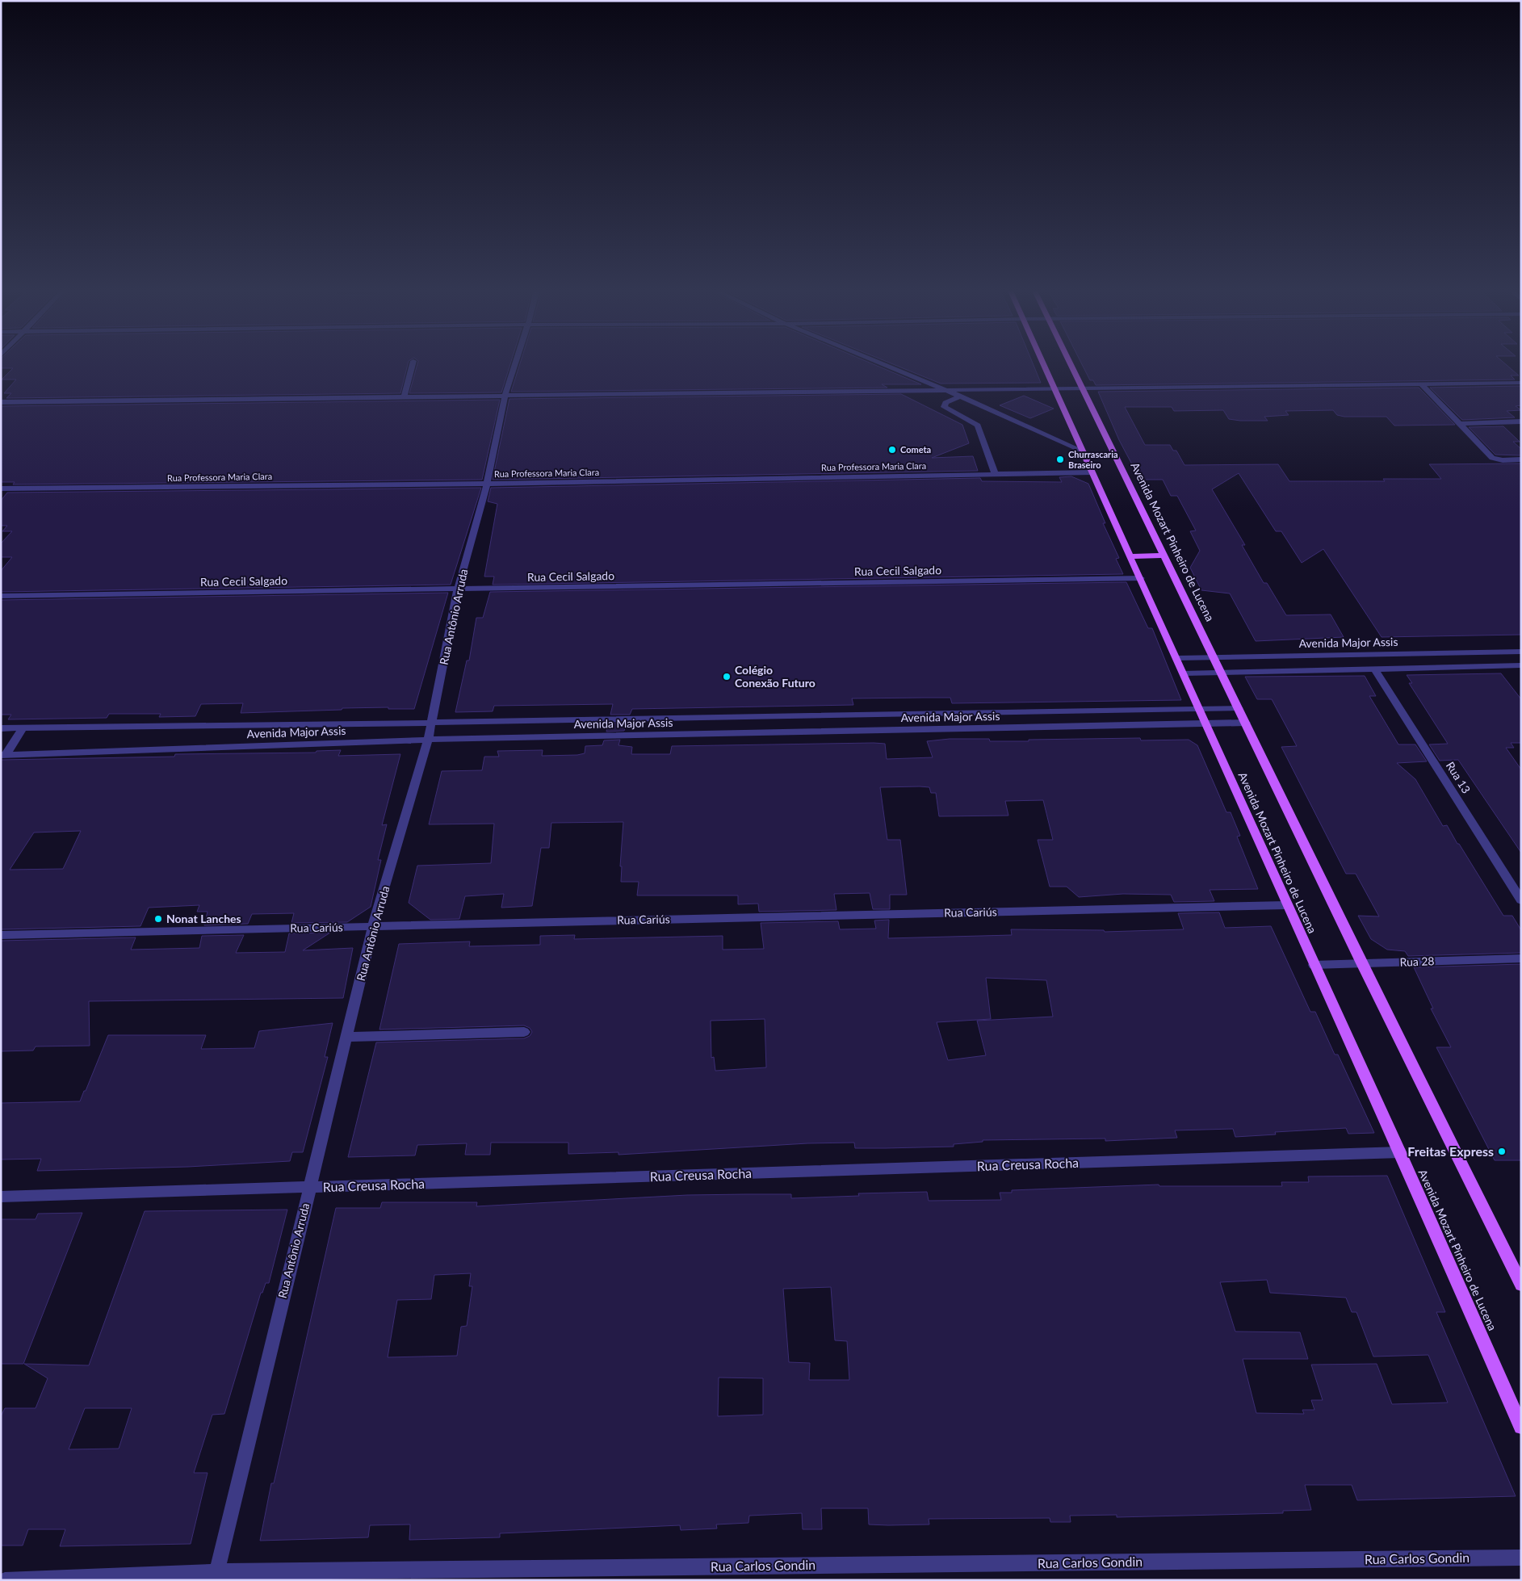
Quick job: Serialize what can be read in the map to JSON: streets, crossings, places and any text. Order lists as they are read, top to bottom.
{
  "streets": {
    "main road": ["Avenida Mozart Pinheiro de Lucena"],
    "street": [
      "Rua Professora Maria Clara",
      "Rua Cecil Salgado",
      "Rua Antônio Arruda",
      "Avenida Major Assis",
      "Rua 13",
      "Rua Cariús",
      "Rua 28",
      "Rua Creusa Rocha",
      "Rua Carlos Gondin"
    ]
  },
  "crossings": [
    ["Rua Professora Maria Clara", "Avenida Mozart Pinheiro de Lucena"],
    ["Rua Professora Maria Clara", "Rua Antônio Arruda"],
    ["Avenida Mozart Pinheiro de Lucena", "Rua Cecil Salgado"],
    ["Avenida Mozart Pinheiro de Lucena", "Avenida Major Assis"],
    ["Avenida Mozart Pinheiro de Lucena", "Rua Cariús"],
    ["Avenida Mozart Pinheiro de Lucena", "Rua 28"],
    ["Avenida Mozart Pinheiro de Lucena", "Rua Creusa Rocha"],
    ["Rua Cecil Salgado", "Rua Antônio Arruda"],
    ["Rua Antônio Arruda", "Avenida Major Assis"],
    ["Rua Antônio Arruda", "Rua Cariús"],
    ["Rua Antônio Arruda", "Rua Creusa Rocha"],
    ["Rua Antônio Arruda", "Rua Carlos Gondin"]
  ],
  "places": [
    "Cometa",
    "Churrascaria Braseiro",
    "Colégio Conexão Futuro",
    "Nonat Lanches",
    "Freitas Express"
  ]
}
